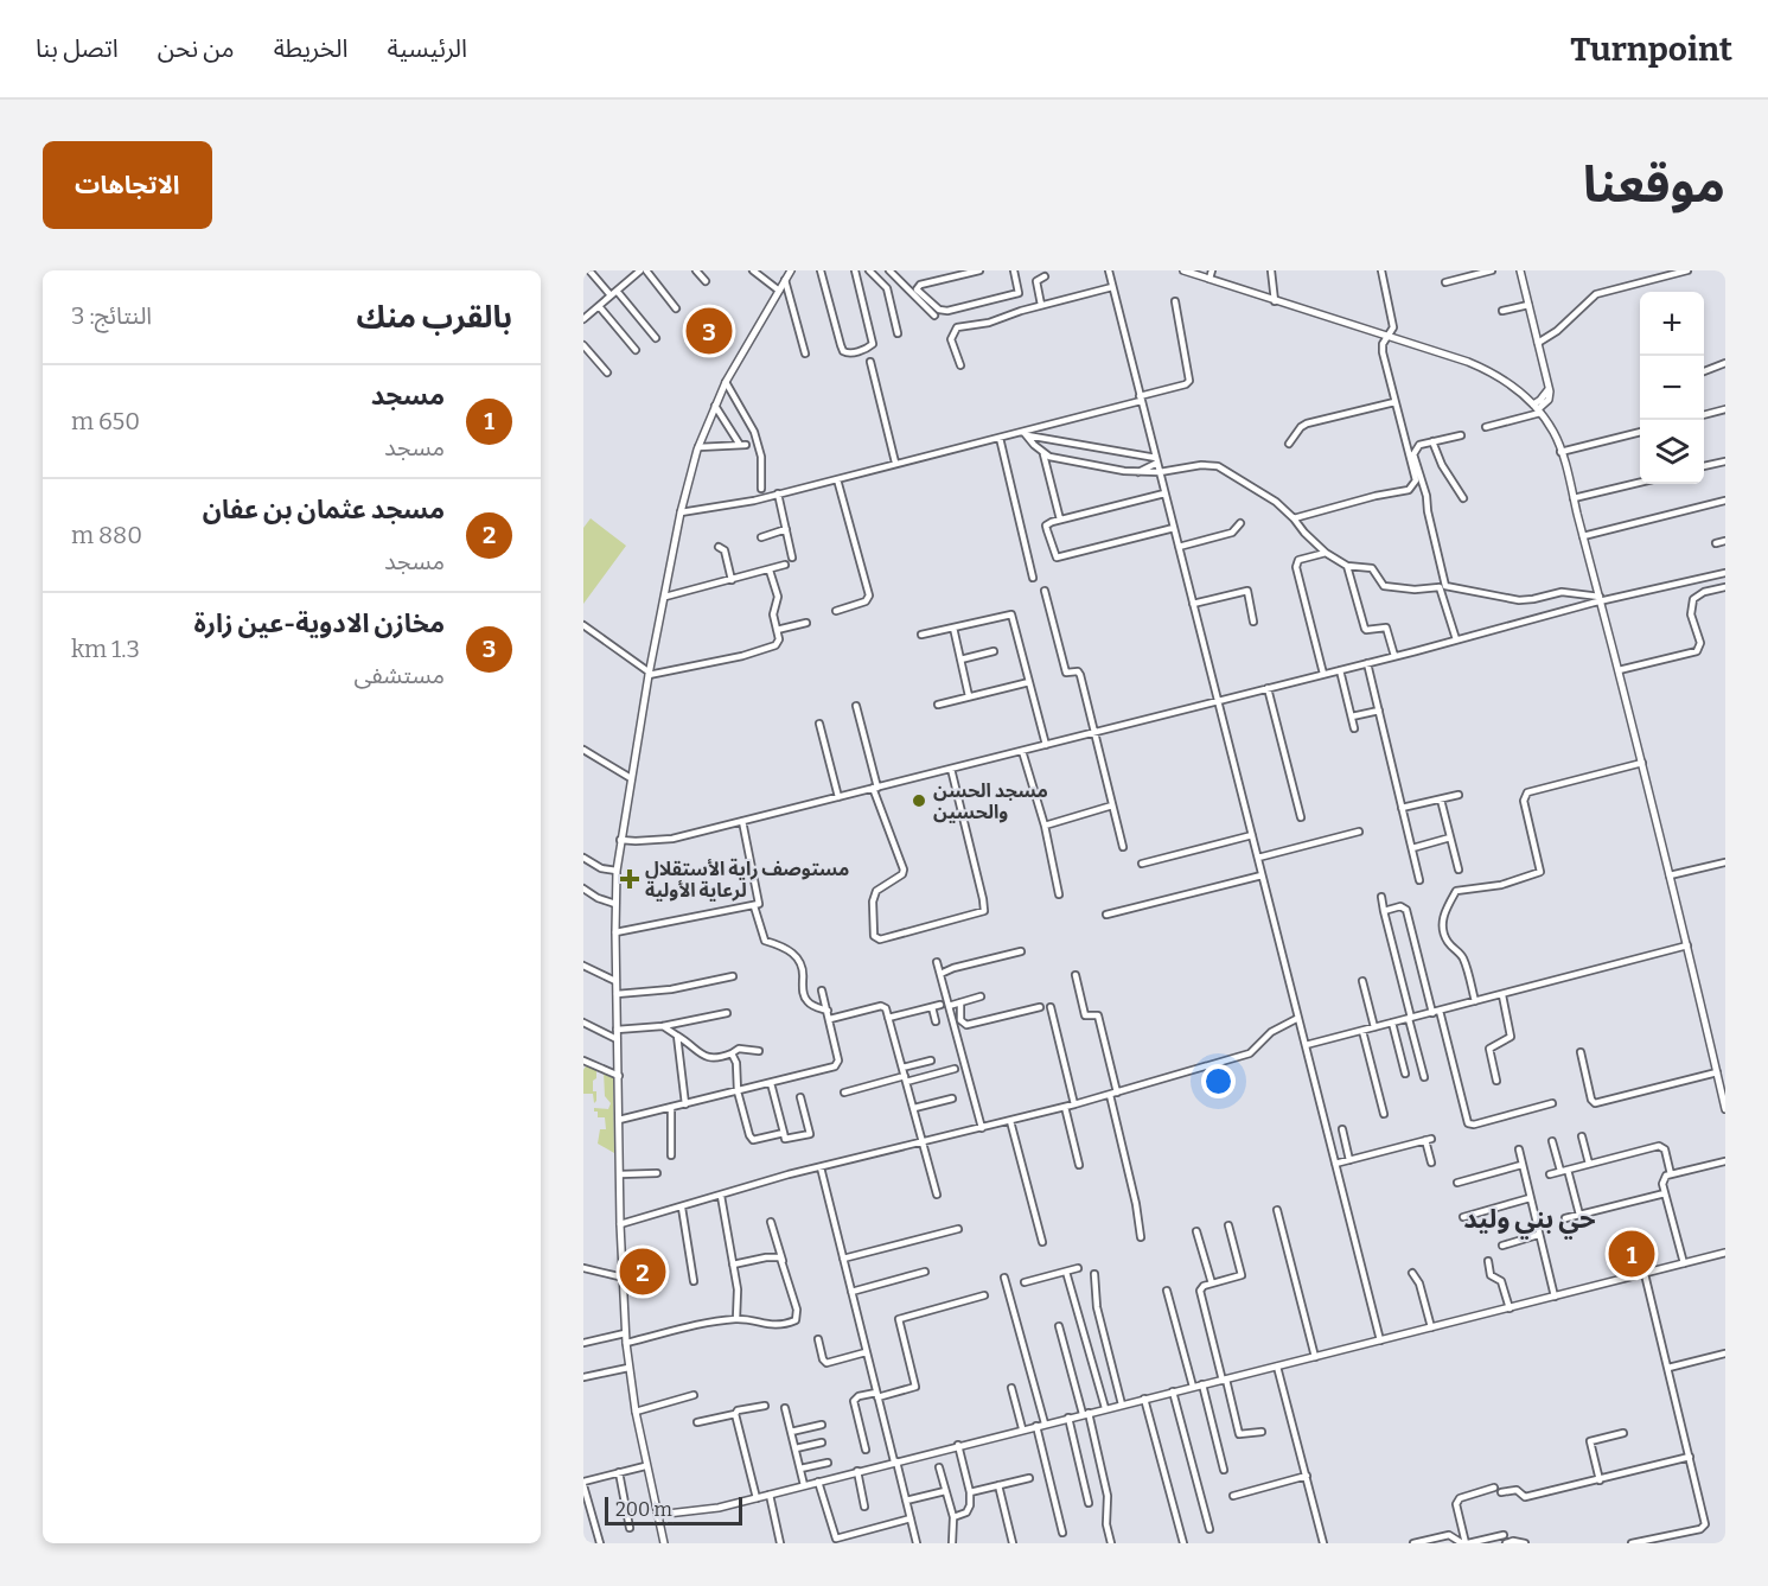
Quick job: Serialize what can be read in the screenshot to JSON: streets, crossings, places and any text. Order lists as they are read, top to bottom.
{
  "districts": ["حي بني وليد"],
  "places": {
    "other": ["مسجد الحسن والحسين"],
    "health": ["مستوصف راية الأستقلال لرعاية الأولية"]
  },
  "scale_bar": "200 m",
  "page": {
    "header": "Turnpoint",
    "nav": [
      "الرئيسية",
      "الخريطة",
      "من نحن",
      "اتصل بنا"
    ],
    "title": "موقعنا",
    "buttons": "الاتجاهات",
    "heading": ["بالقرب منك", "النتائج: 3"],
    "map_buttons": ["+", "−"],
    "pins": ["3", "1", "2"],
    "list": [
      {
        "mark": "1",
        "name": "مسجد",
        "note": "مسجد",
        "value": "650 m"
      },
      {
        "mark": "2",
        "name": "مسجد عثمان بن عفان",
        "note": "مسجد",
        "value": "880 m"
      },
      {
        "mark": "3",
        "name": "مخازن الادوية-عين زارة",
        "note": "مستشفى",
        "value": "1.3 km"
      }
    ],
    "scale": "200 m"
  }
}
